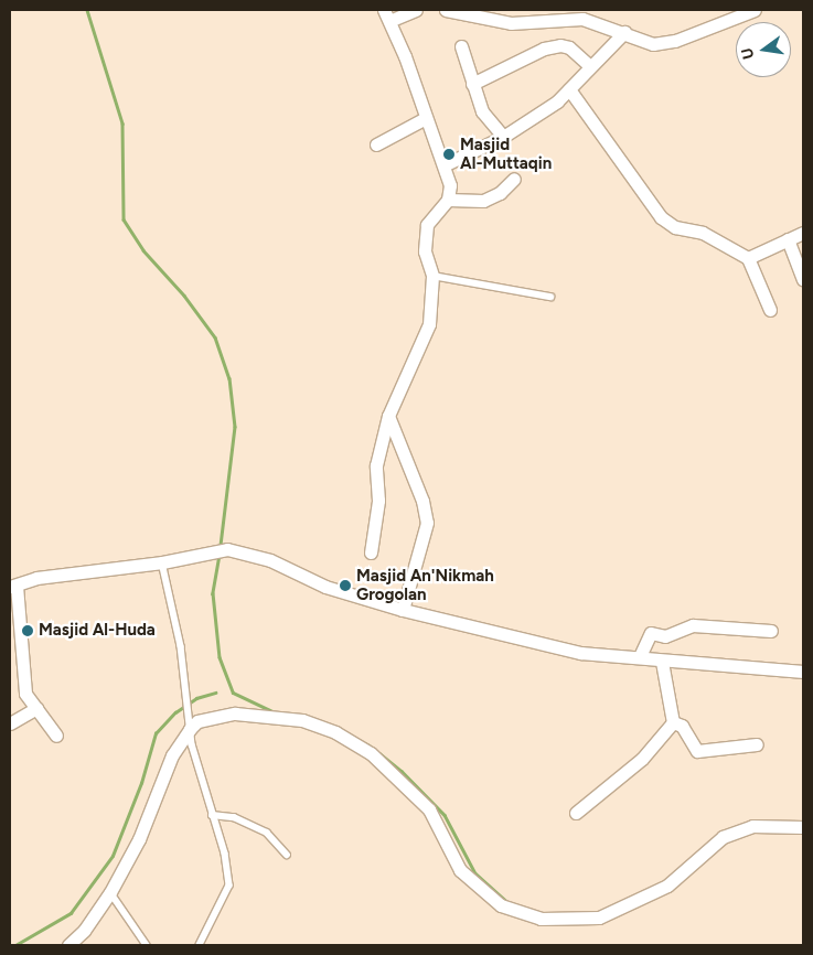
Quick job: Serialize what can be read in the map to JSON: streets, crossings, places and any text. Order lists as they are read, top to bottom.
{
  "places": ["Masjid Al-Muttaqin", "Masjid An'Nikmah Grogolan", "Masjid Al-Huda"],
  "north": "left"
}
